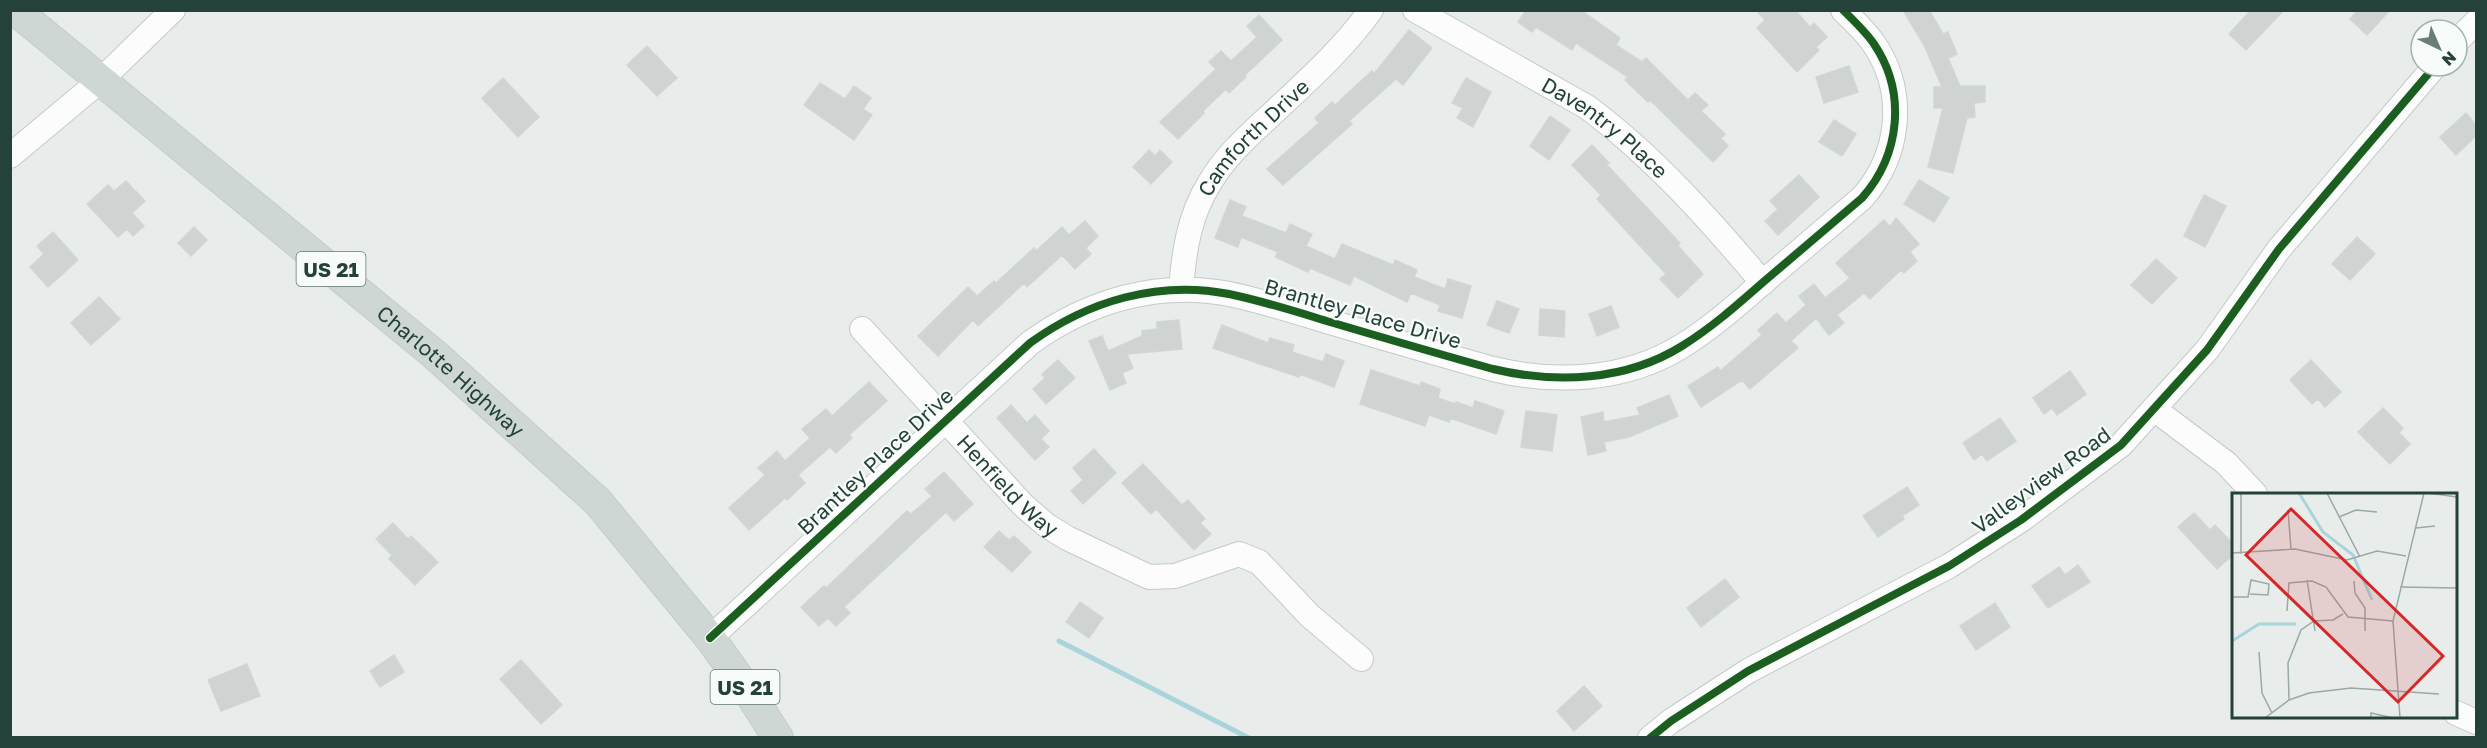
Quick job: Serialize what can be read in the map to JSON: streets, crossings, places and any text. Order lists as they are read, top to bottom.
{
  "streets": {
    "main road": ["US 21", "Charlotte Highway"],
    "street": [
      "Daventry Place",
      "Camforth Drive",
      "Brantley Place Drive",
      "Valleyview Road",
      "Henfield Way"
    ]
  },
  "crossings": [
    ["Daventry Place", "Brantley Place Drive"],
    ["Camforth Drive", "Brantley Place Drive"],
    ["Brantley Place Drive", "Charlotte Highway"],
    ["Brantley Place Drive", "Henfield Way"]
  ],
  "north": "bottom right"
}
